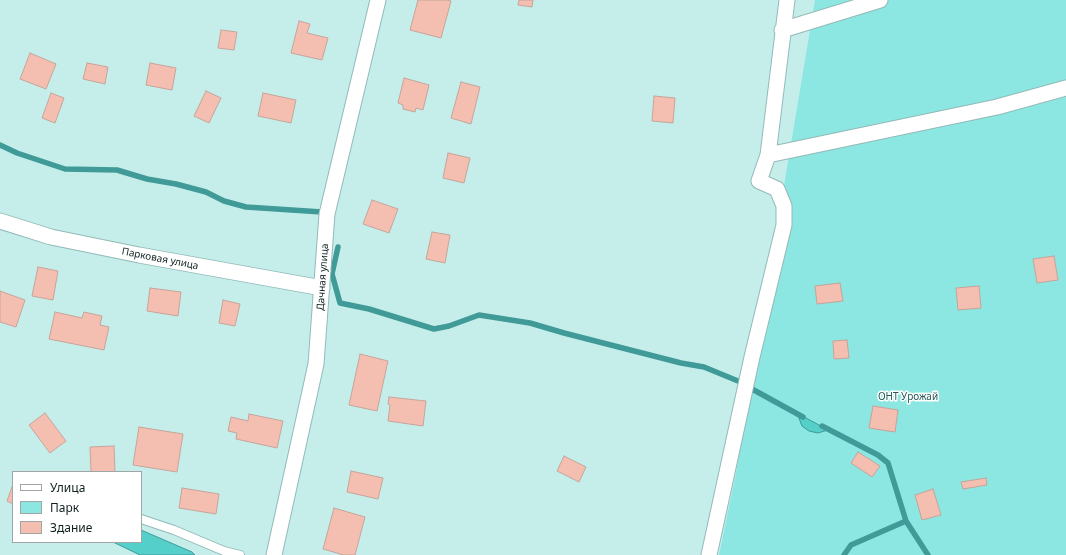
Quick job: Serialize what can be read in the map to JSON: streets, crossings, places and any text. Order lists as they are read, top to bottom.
{
  "streets": {
    "street": ["Парковая улица", "Дачная улица"]
  },
  "crossings": [
    ["Парковая улица", "Дачная улица"]
  ],
  "parks": ["ОНТ Урожай"],
  "legend": ["Улица", "Парк", "Здание"]
}
